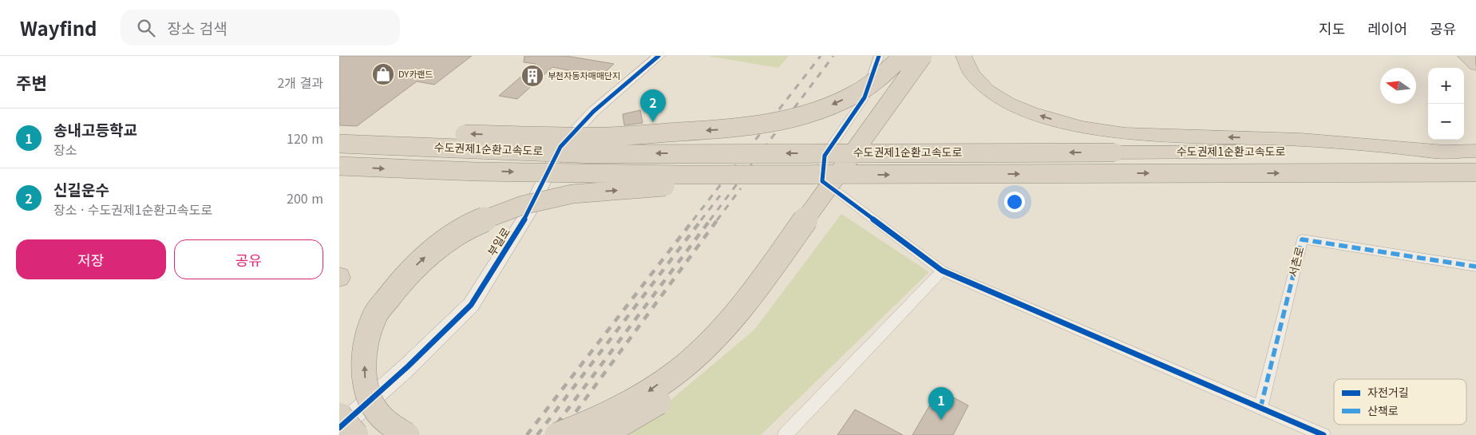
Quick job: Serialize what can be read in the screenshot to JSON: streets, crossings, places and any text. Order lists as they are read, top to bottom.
{
  "streets": {
    "highway": ["수도권제1순환고속도로"],
    "street": ["부일로", "서촌로"]
  },
  "places": {
    "shop": ["DY카랜드"],
    "building": ["부천자동차매매단지"]
  },
  "legend": ["자전거길", "산책로"],
  "north": "left",
  "page": {
    "header": "Wayfind",
    "search": "장소 검색",
    "nav": ["지도", "레이어", "공유"],
    "heading": ["주변", "2개 결과"],
    "map_buttons": ["+", "−"],
    "pins": ["2", "1"],
    "list": [
      {
        "mark": "1",
        "name": "송내고등학교",
        "note": "장소",
        "value": "120 m"
      },
      {
        "mark": "2",
        "name": "신길운수",
        "note": "장소 · 수도권제1순환고속도로",
        "value": "200 m"
      }
    ],
    "buttons": ["저장", "공유"]
  }
}
